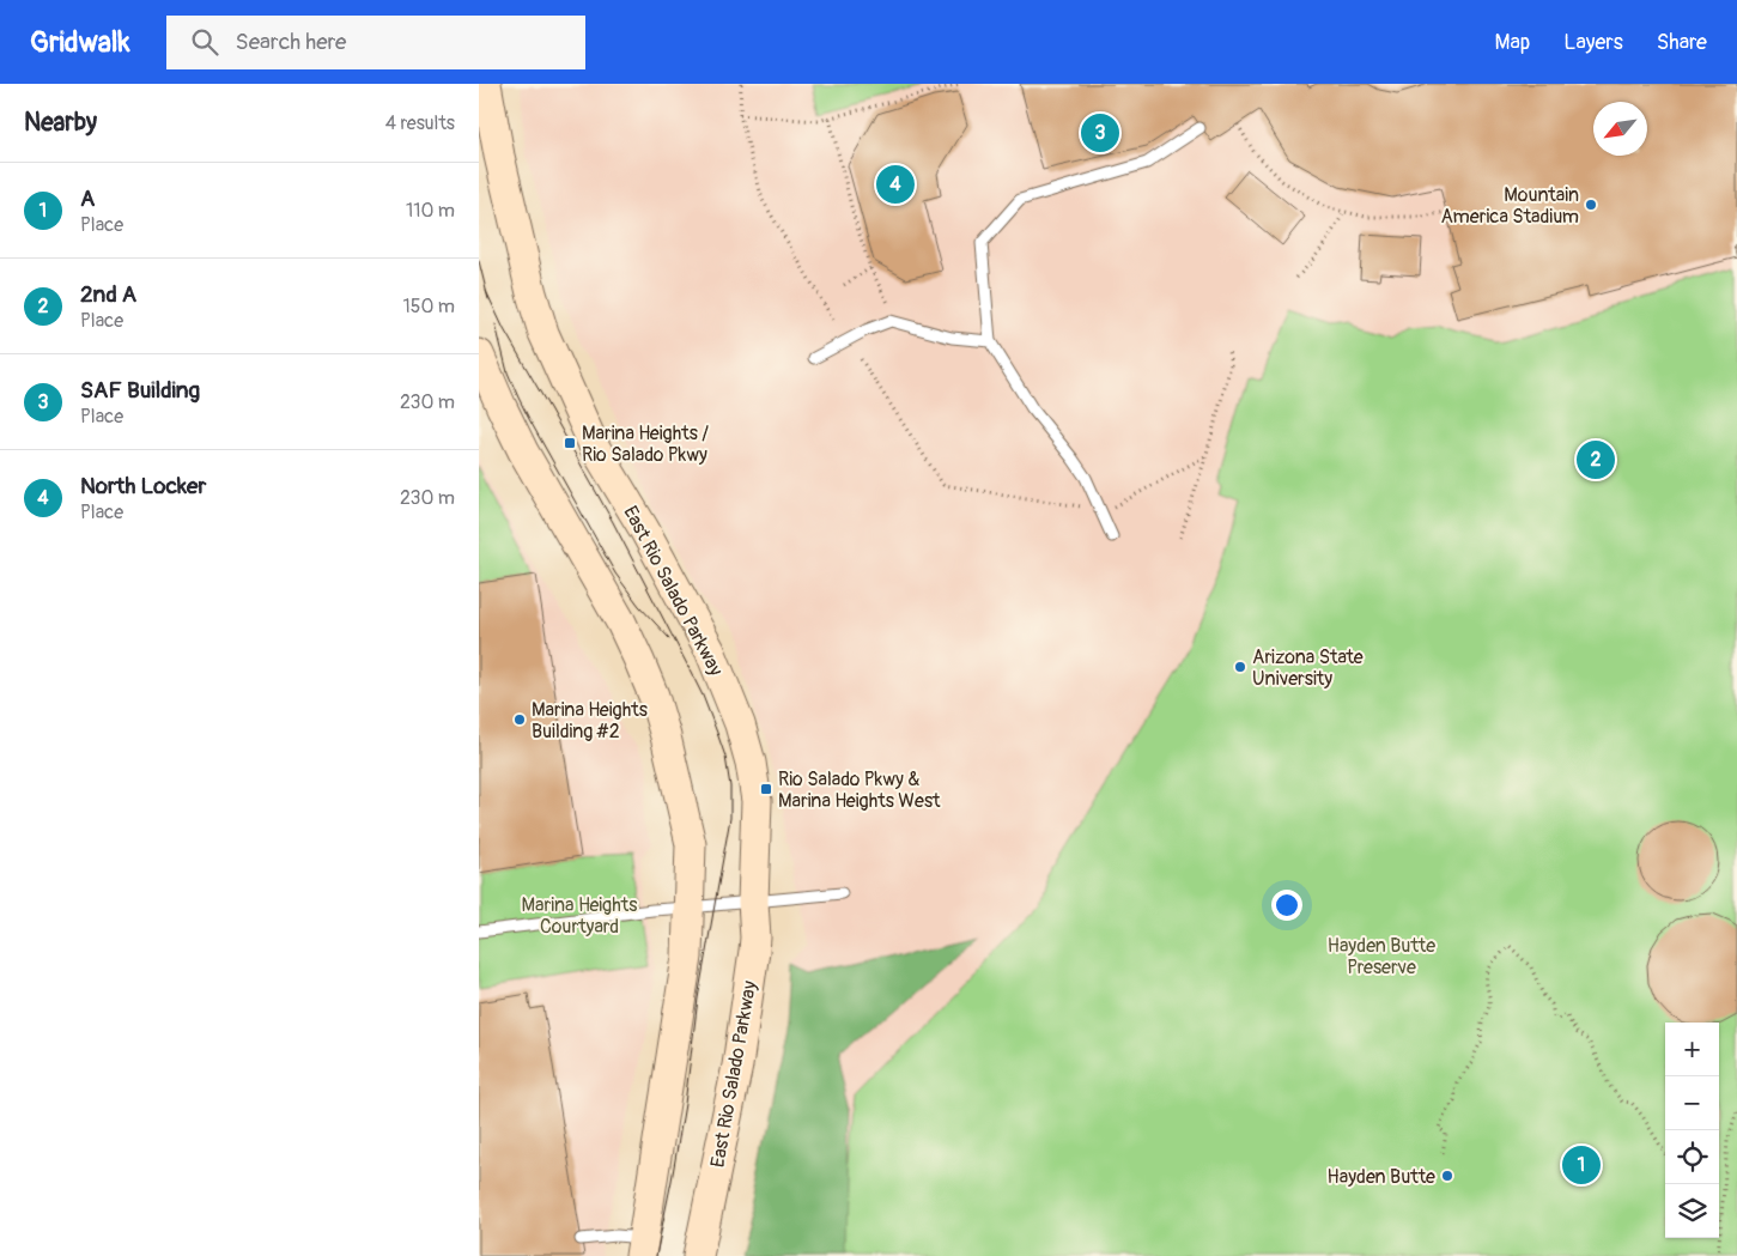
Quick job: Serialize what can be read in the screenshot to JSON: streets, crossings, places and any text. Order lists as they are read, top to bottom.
{
  "streets": {
    "main road": ["East Rio Salado Parkway"]
  },
  "parks": ["Marina Heights Courtyard", "Hayden Butte Preserve"],
  "places": {
    "other": [
      "Mountain America Stadium",
      "Arizona State University",
      "Marina Heights Building #2",
      "Hayden Butte"
    ],
    "transit": ["Marina Heights / Rio Salado Pkwy", "Rio Salado Pkwy & Marina Heights West"]
  },
  "north": "bottom left",
  "page": {
    "header": "Gridwalk",
    "search": "Search here",
    "nav": ["Map", "Layers", "Share"],
    "heading": ["Nearby", "4 results"],
    "pins": [
      "3",
      "4",
      "2",
      "1"
    ],
    "list": [
      {
        "mark": "1",
        "name": "A",
        "note": "Place",
        "value": "110 m"
      },
      {
        "mark": "2",
        "name": "2nd A",
        "note": "Place",
        "value": "150 m"
      },
      {
        "mark": "3",
        "name": "SAF Building",
        "note": "Place",
        "value": "230 m"
      },
      {
        "mark": "4",
        "name": "North Locker",
        "note": "Place",
        "value": "230 m"
      }
    ],
    "map_buttons": ["+", "−"]
  }
}
